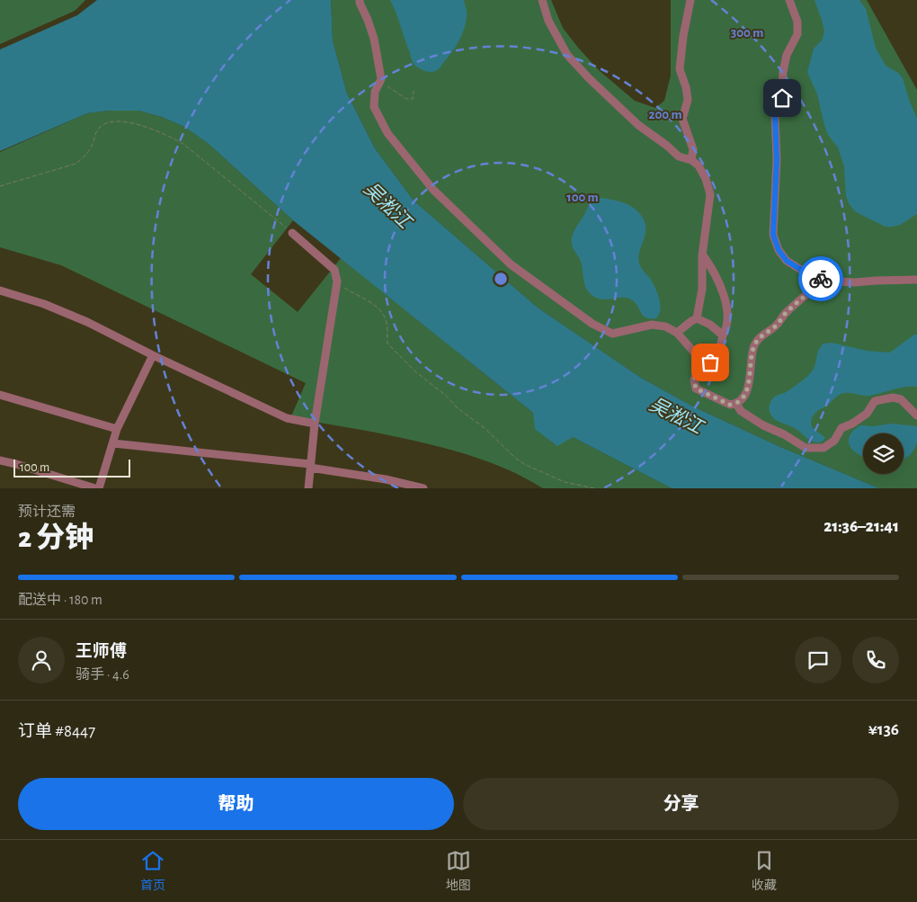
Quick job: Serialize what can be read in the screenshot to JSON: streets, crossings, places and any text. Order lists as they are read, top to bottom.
{
  "water": ["吴淞江"],
  "scale_bar": "100 m",
  "page": {
    "scale": "100 m",
    "heading": ["2 分钟", "预计还需", "21:36–21:41"],
    "panel": [
      "王师傅",
      "骑手 · 4.6",
      "订单 #8447",
      "¥136"
    ],
    "bar": "配送中 · 180 m",
    "buttons": ["帮助", "分享"],
    "tabs": ["首页", "地图", "收藏"]
  },
  "rings": ["300 m", "200 m", "100 m"]
}
